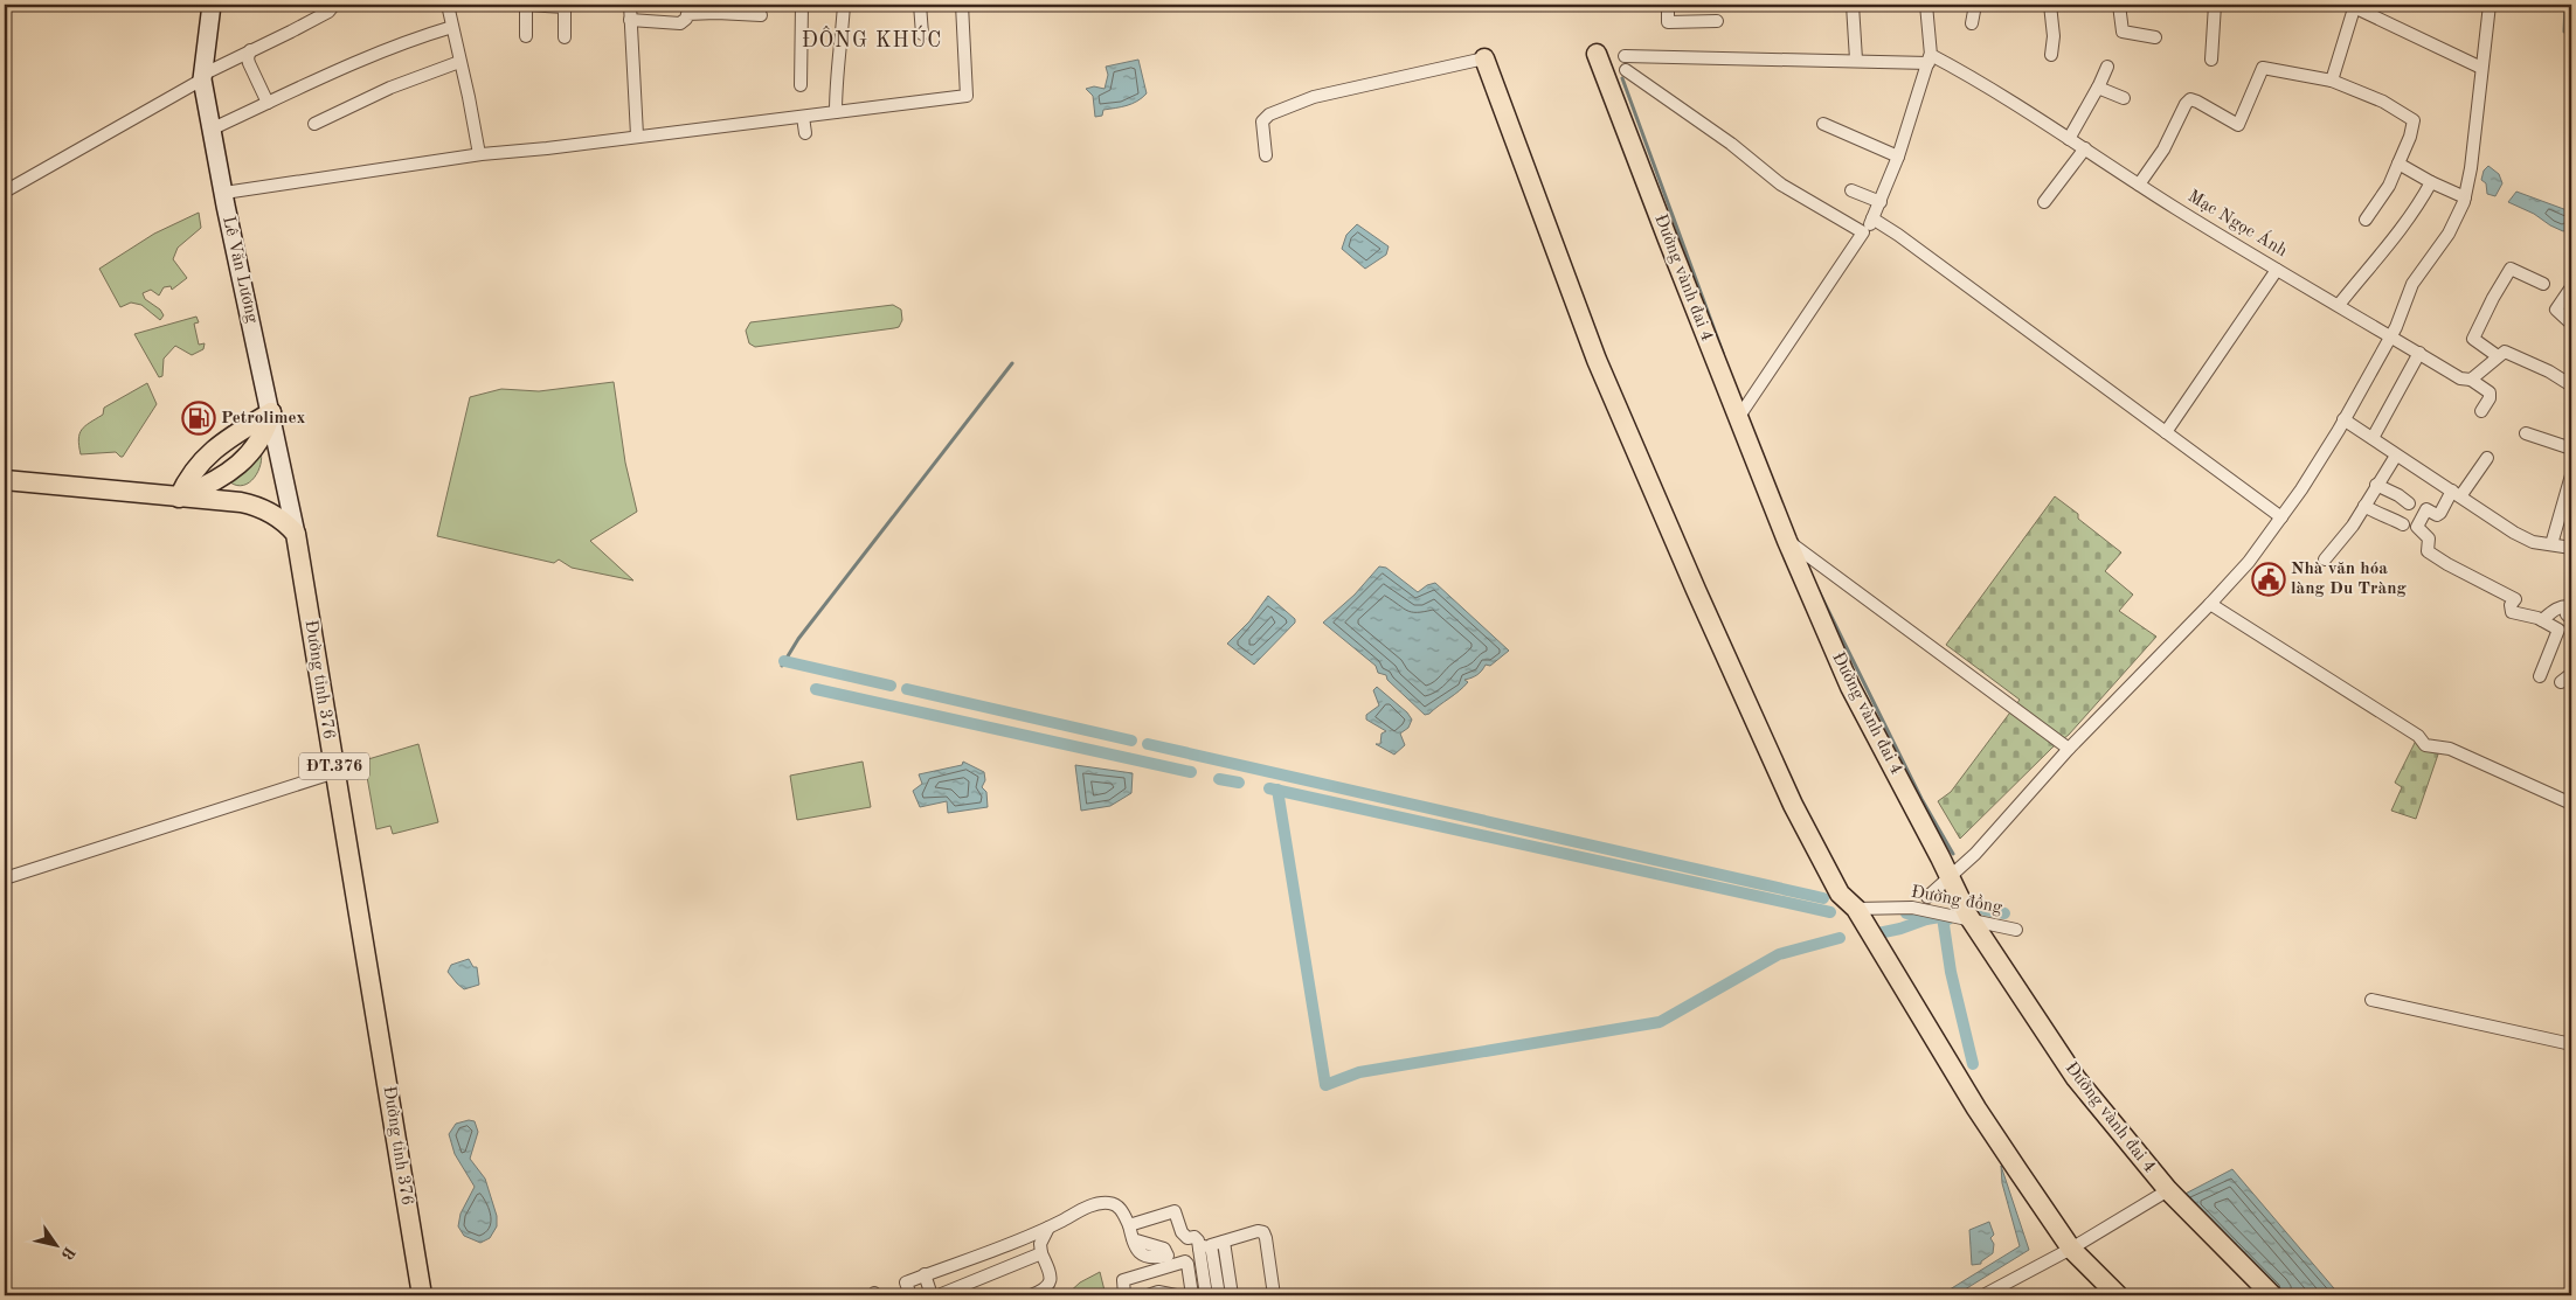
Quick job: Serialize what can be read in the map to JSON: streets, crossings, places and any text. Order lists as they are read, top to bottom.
{
  "streets": {
    "main road": [
      "Lê Văn Lương",
      "Đường vành đai 4",
      "Đường tỉnh 376",
      "ĐT.376"
    ],
    "street": ["Mạc Ngọc Ánh", "Đường đồng"]
  },
  "crossings": [
    ["Lê Văn Lương", "Đường tỉnh 376"],
    ["Đường vành đai 4", "Đường đồng"]
  ],
  "districts": ["ĐÔNG KHÚC"],
  "places": {
    "fuel station": ["Petrolimex"],
    "public building": ["Nhà văn hóa làng Du Tràng"]
  },
  "north": "bottom right"
}
